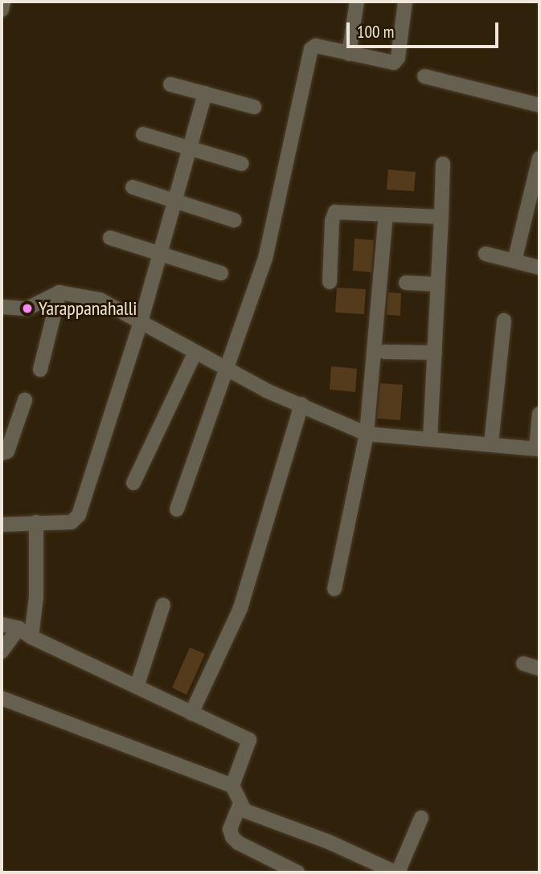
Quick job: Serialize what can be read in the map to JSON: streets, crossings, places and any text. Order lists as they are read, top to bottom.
{
  "places": ["Yarappanahalli"],
  "scale_bar": "100 m"
}
